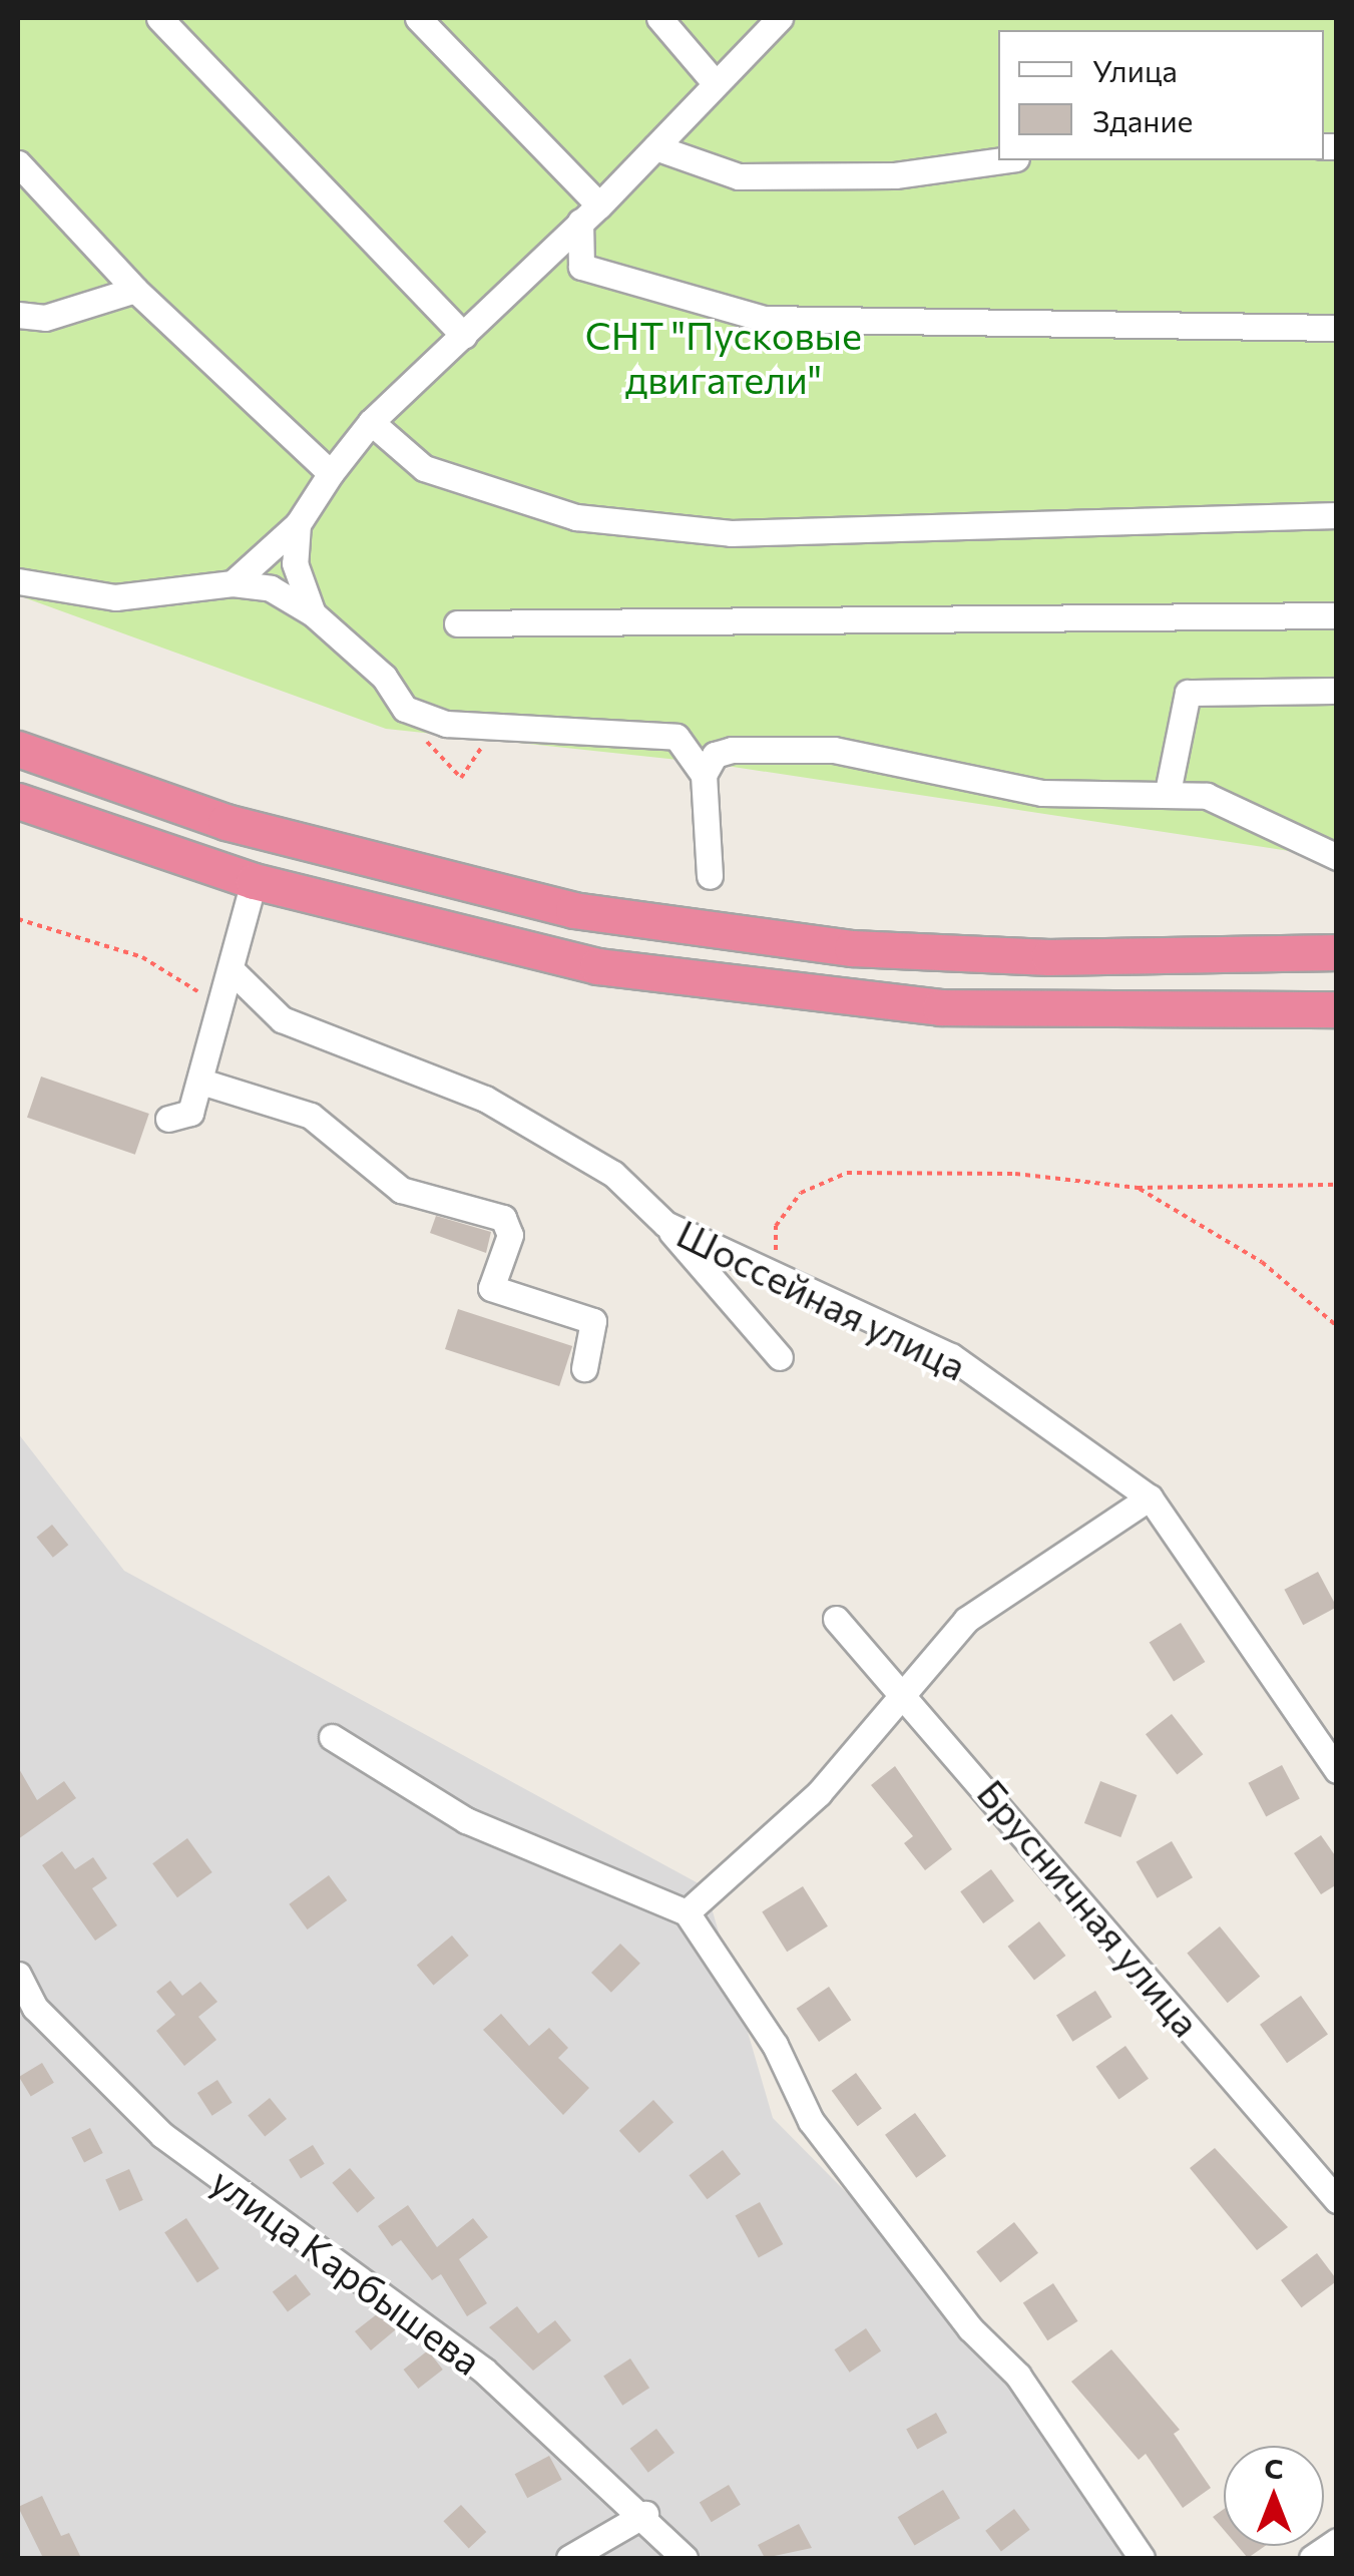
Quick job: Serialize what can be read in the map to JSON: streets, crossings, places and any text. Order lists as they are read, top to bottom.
{
  "streets": {
    "street": ["Шоссейная улица", "Брусничная улица", "улица Карбышева"]
  },
  "parks": ["СНТ \"Пусковые двигатели\""],
  "legend": ["Улица", "Здание"],
  "north": "top"
}
